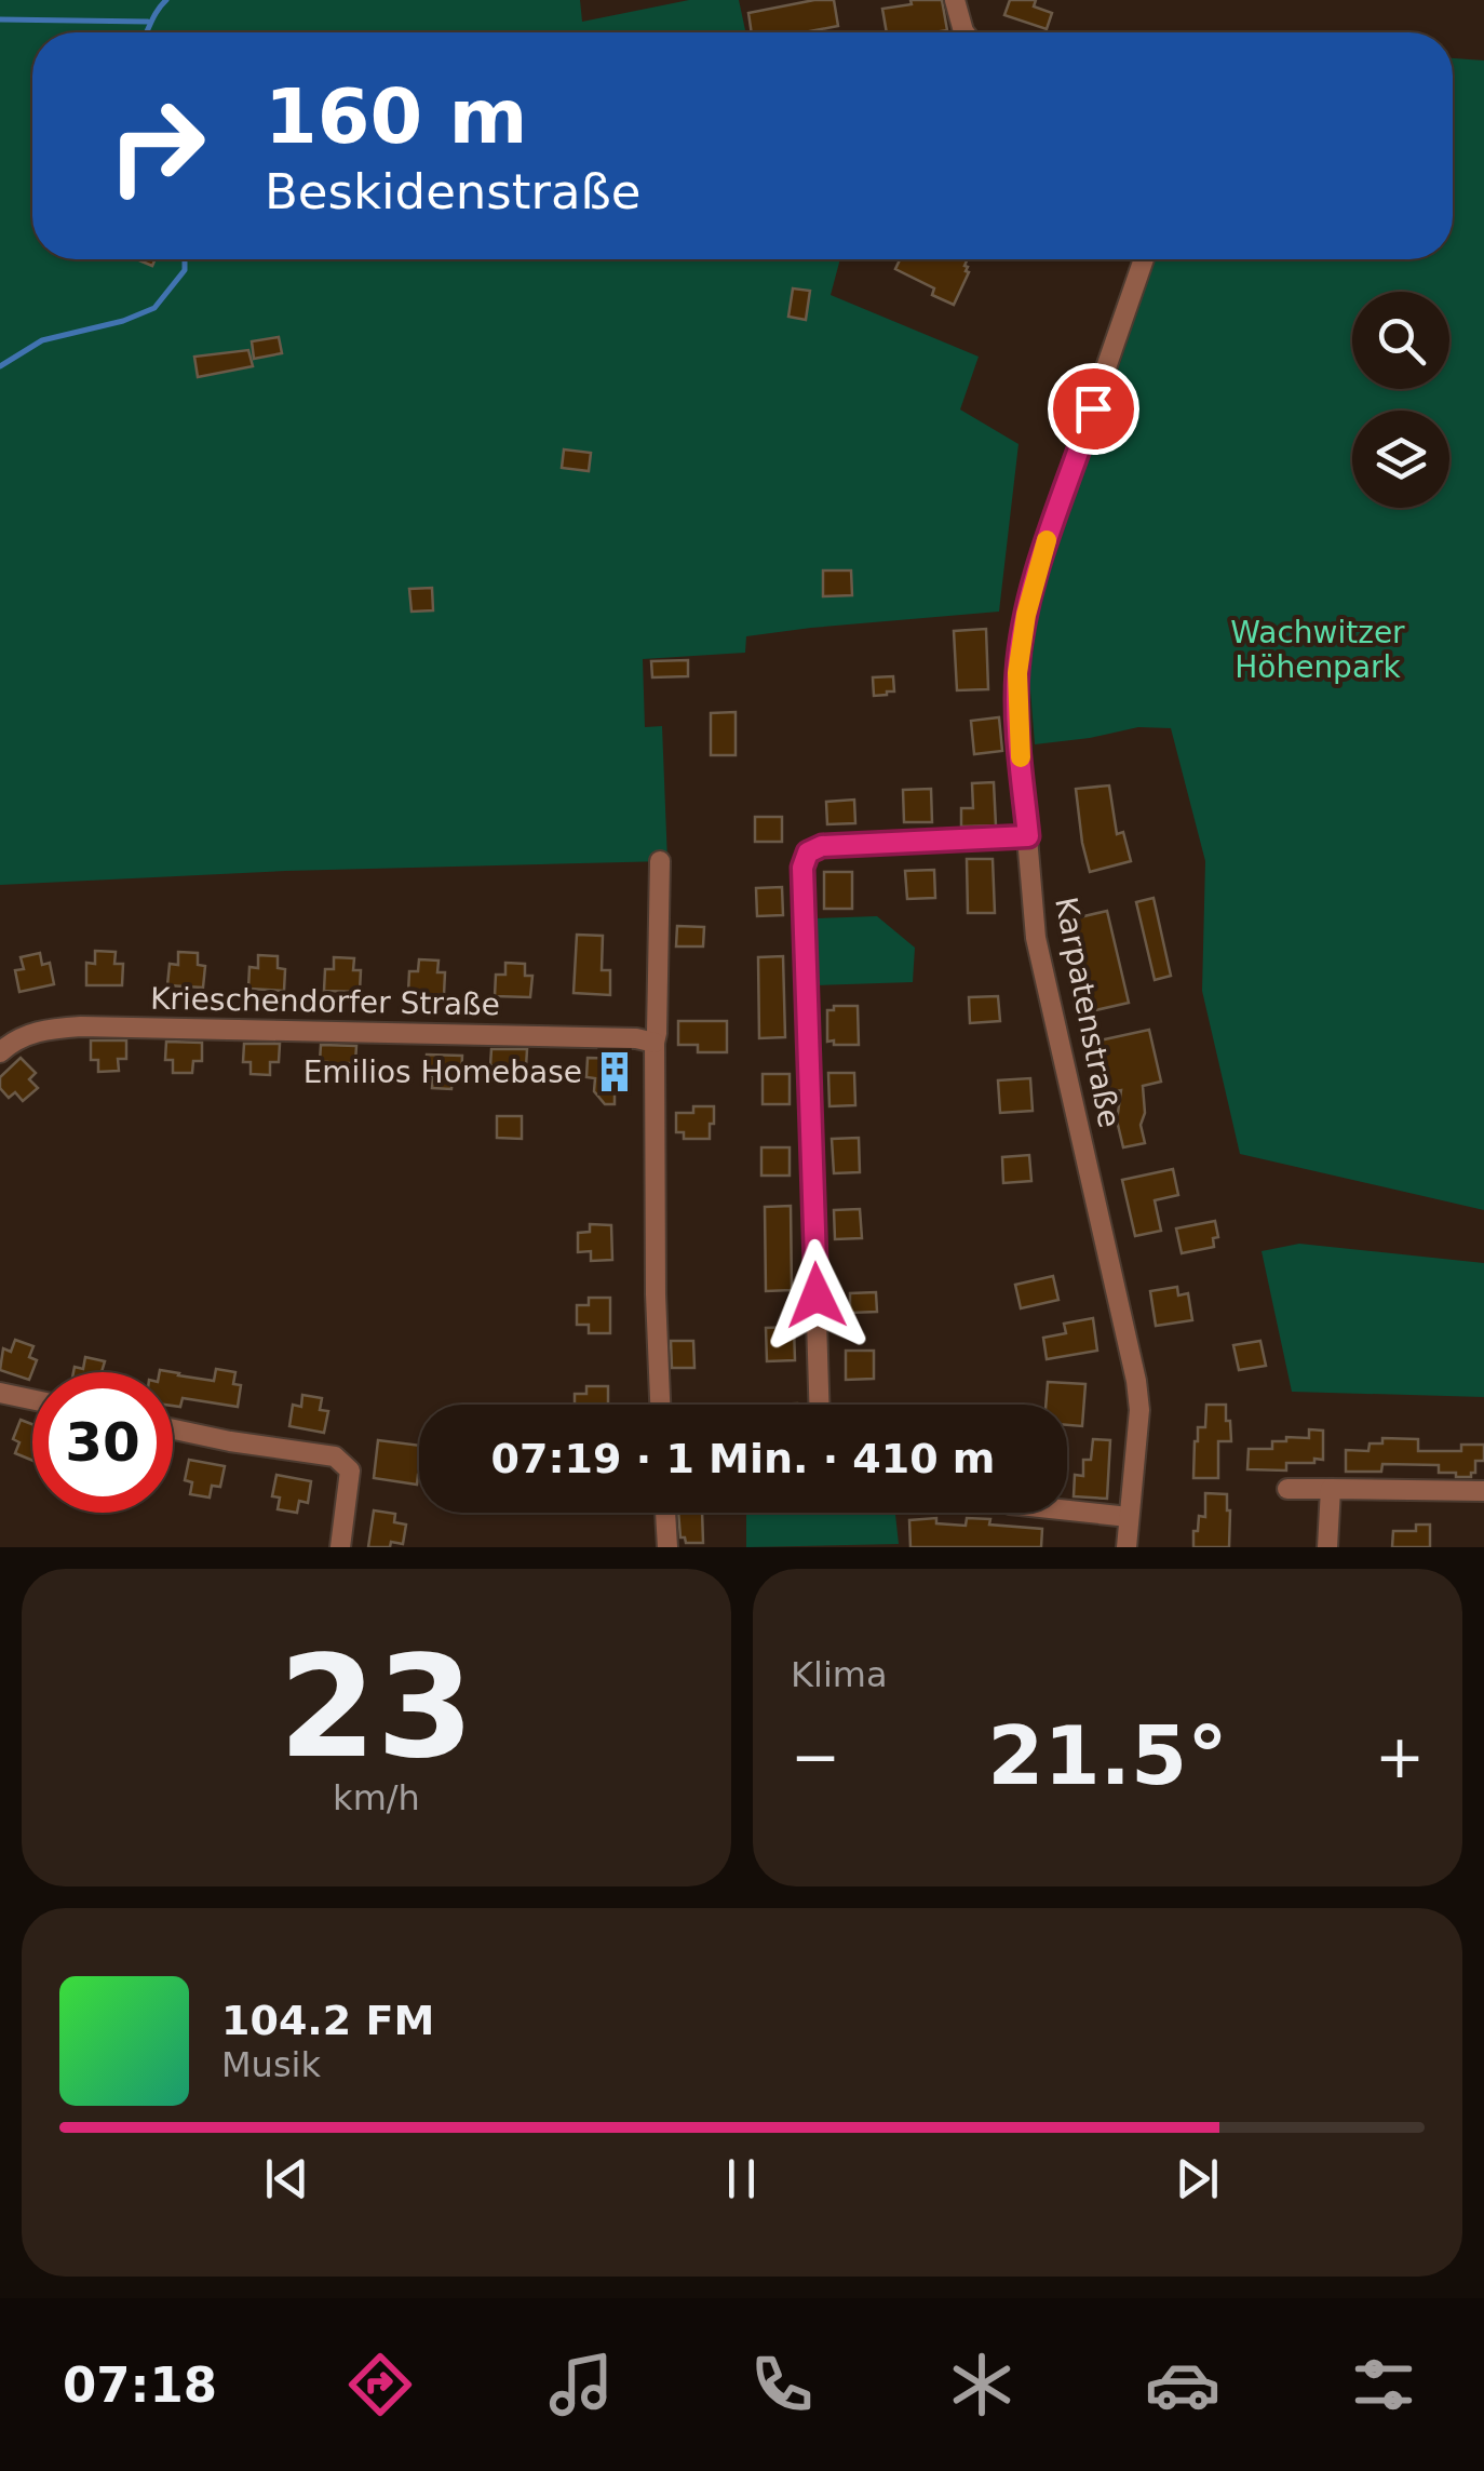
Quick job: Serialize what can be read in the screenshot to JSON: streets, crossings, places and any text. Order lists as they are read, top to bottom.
{
  "streets": {
    "street": ["Krieschendorfer Straße", "Karpatenstraße"]
  },
  "parks": ["Wachwitzer Höhenpark"],
  "places": {
    "building": ["Emilios Homebase"]
  },
  "page": {
    "turn": ["160 m", "Beskidenstraße"],
    "limit": "30",
    "trip": "07:19 · 1 Min. · 410 m",
    "tile": [
      ["23", "km/h"],
      "Klima"
    ],
    "heat": ["−", "21.5°", "+"],
    "song": ["104.2 FM", "Musik"],
    "tabs": "07:18"
  }
}
